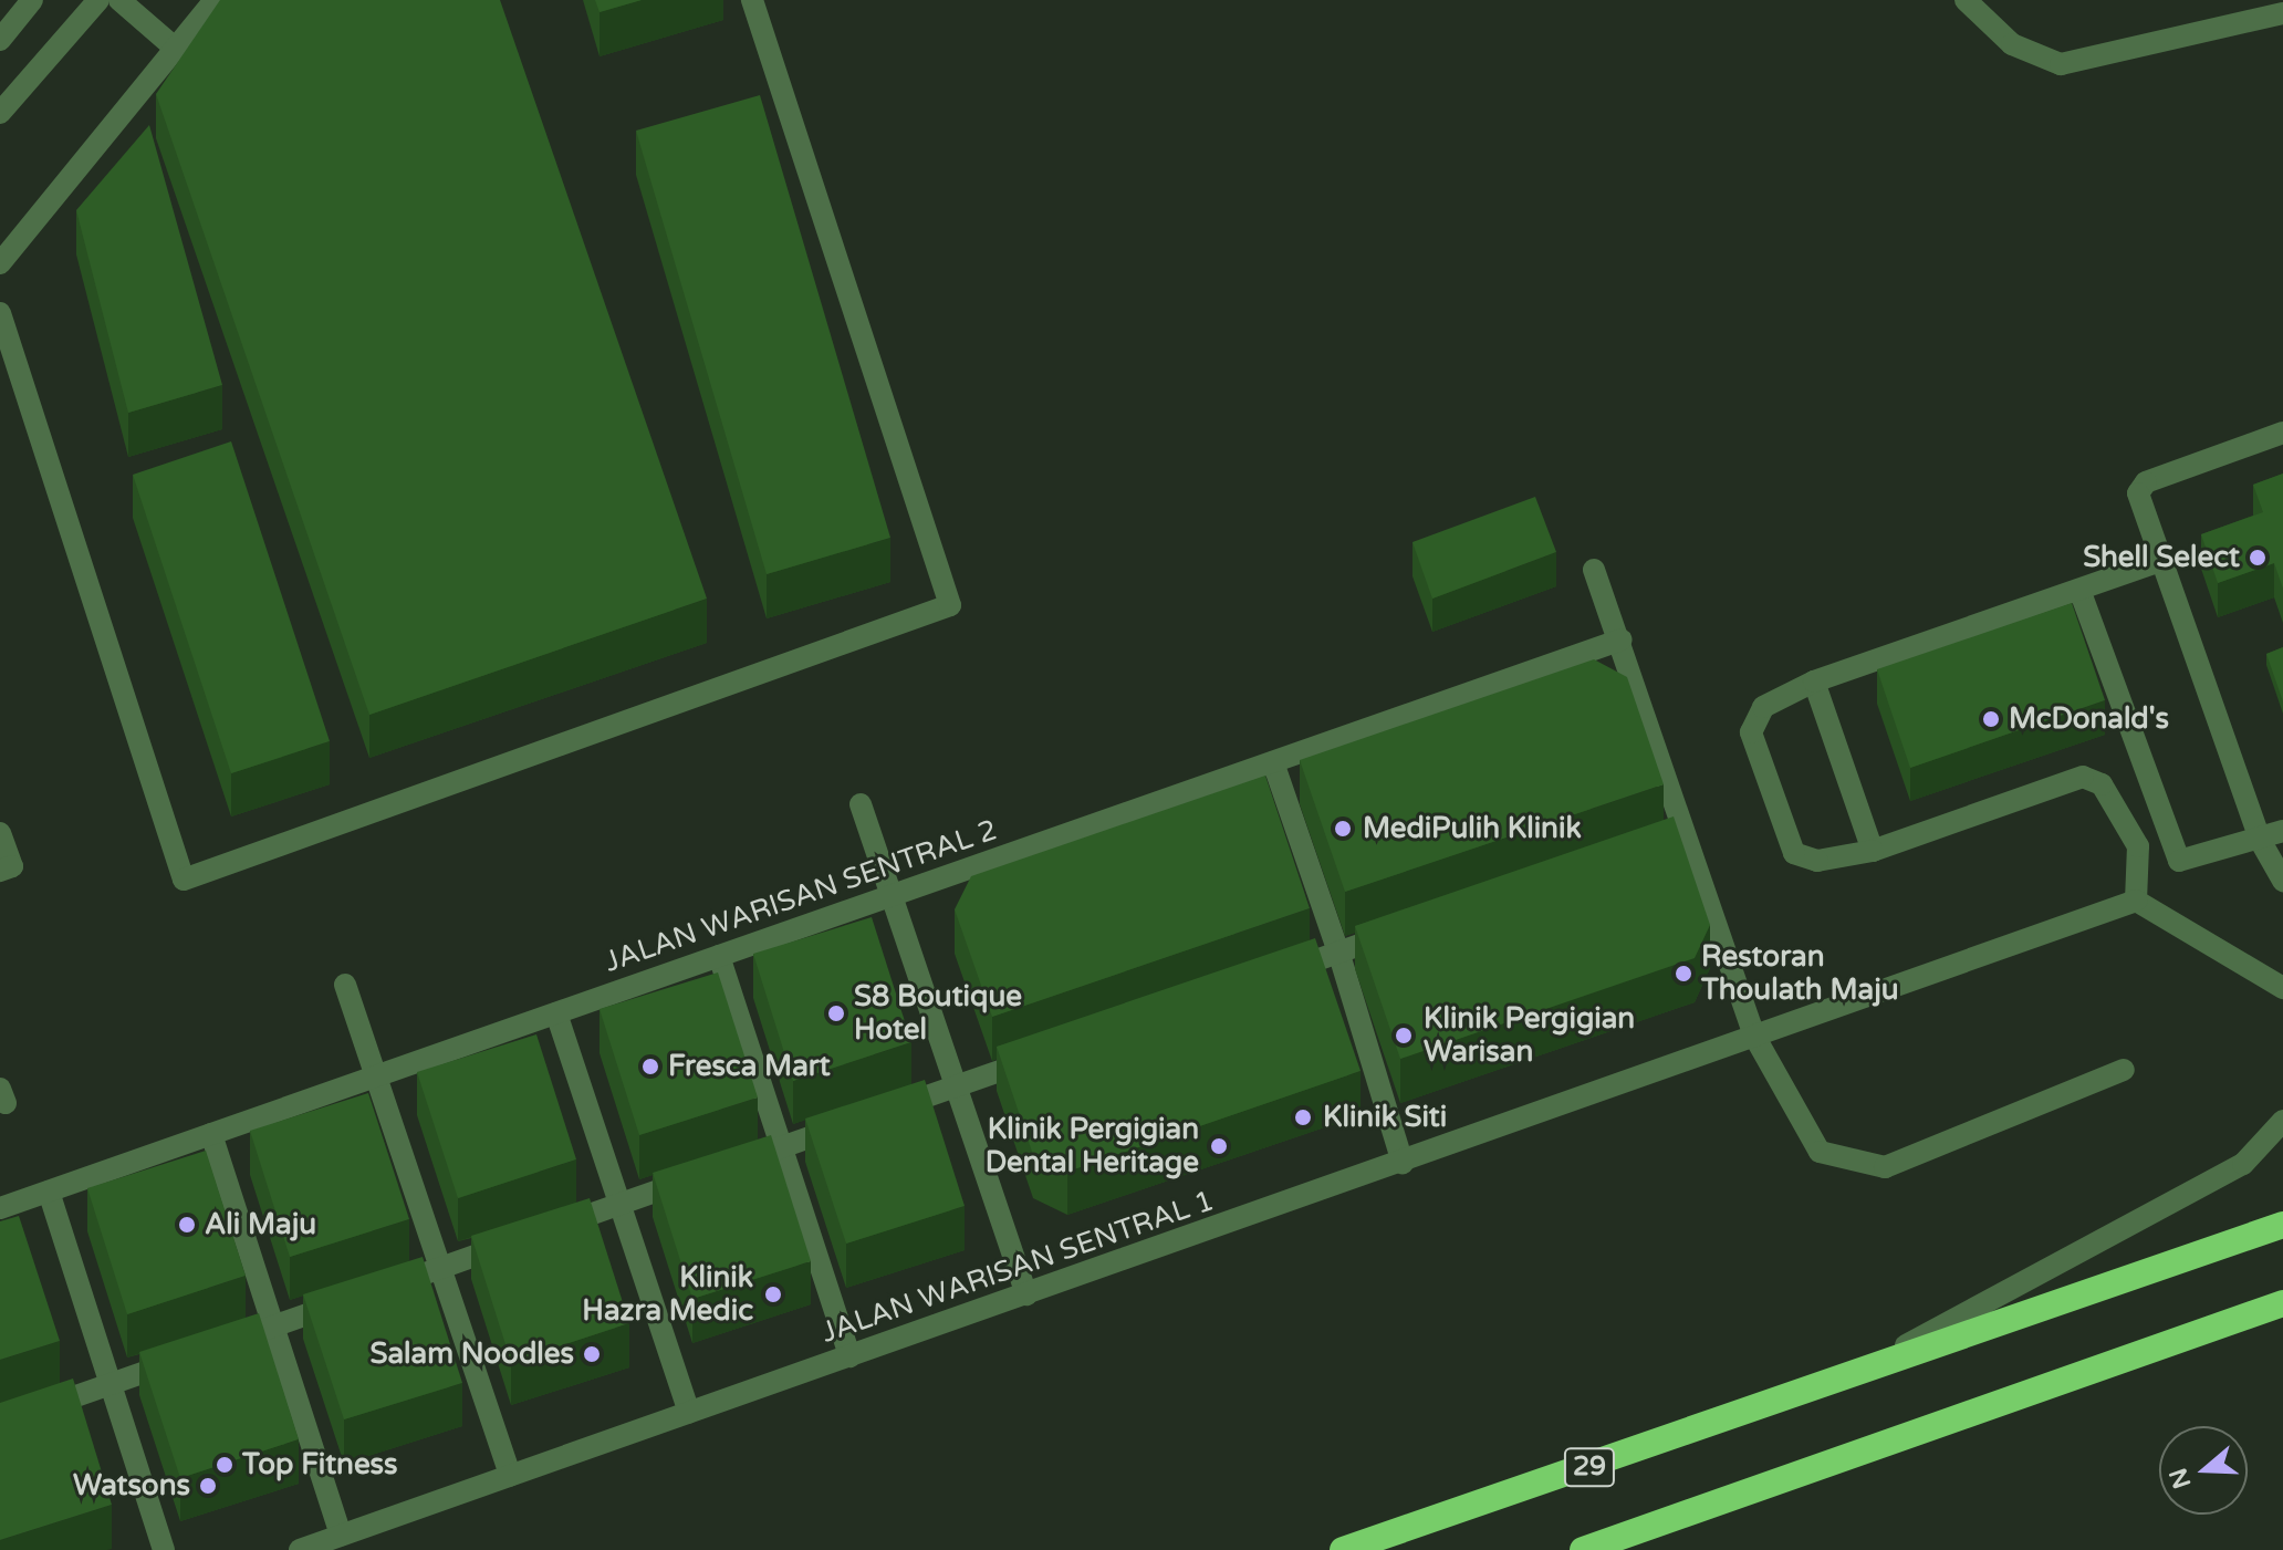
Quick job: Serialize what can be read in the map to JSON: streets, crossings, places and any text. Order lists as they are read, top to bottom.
{
  "streets": {
    "highway": ["29"],
    "street": ["JALAN WARISAN SENTRAL 2", "JALAN WARISAN SENTRAL 1"]
  },
  "places": [
    "Shell Select",
    "McDonald's",
    "MediPulih Klinik",
    "Restoran Thoulath Maju",
    "S8 Boutique Hotel",
    "Klinik Pergigian Warisan",
    "Fresca Mart",
    "Klinik Siti",
    "Klinik Pergigian Dental Heritage",
    "Ali Maju",
    "Klinik Hazra Medic",
    "Salam Noodles",
    "Top Fitness",
    "Watsons"
  ],
  "north": "left"
}
